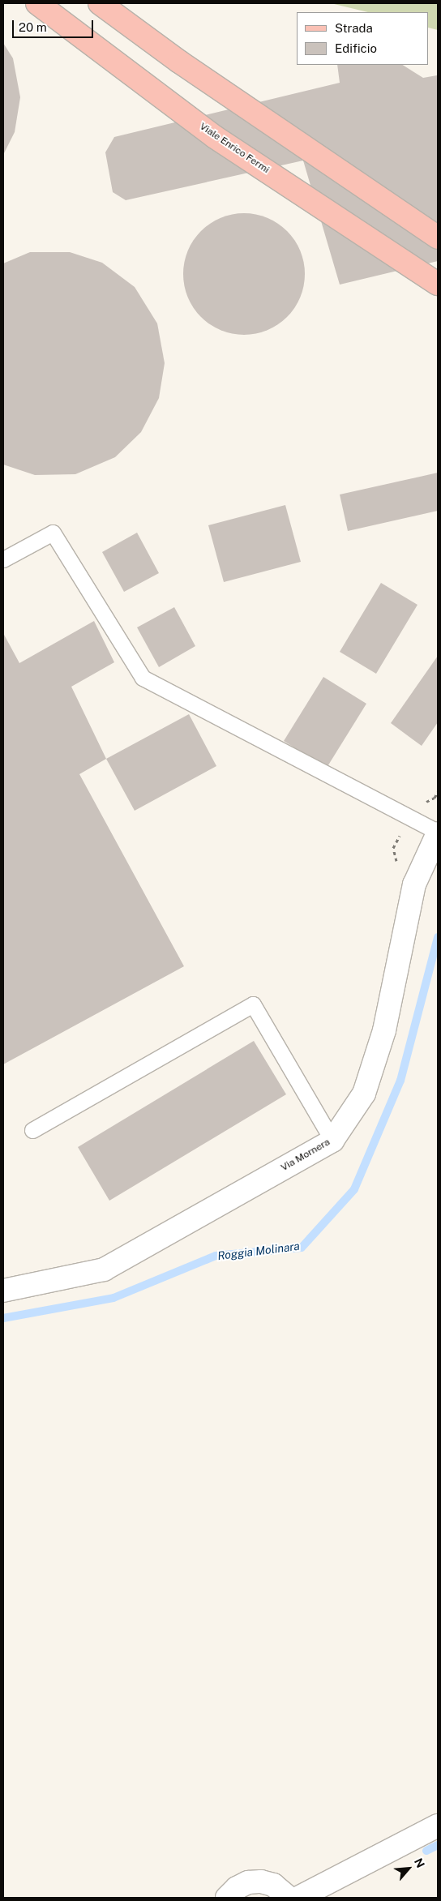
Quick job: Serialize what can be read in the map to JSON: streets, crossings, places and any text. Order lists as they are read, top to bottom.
{
  "streets": {
    "main road": ["Viale Enrico Fermi"],
    "street": ["Via Mornera"]
  },
  "water": ["Roggia Molinara"],
  "legend": ["Strada", "Edificio"],
  "scale_bar": "20 m",
  "north": "top right"
}
